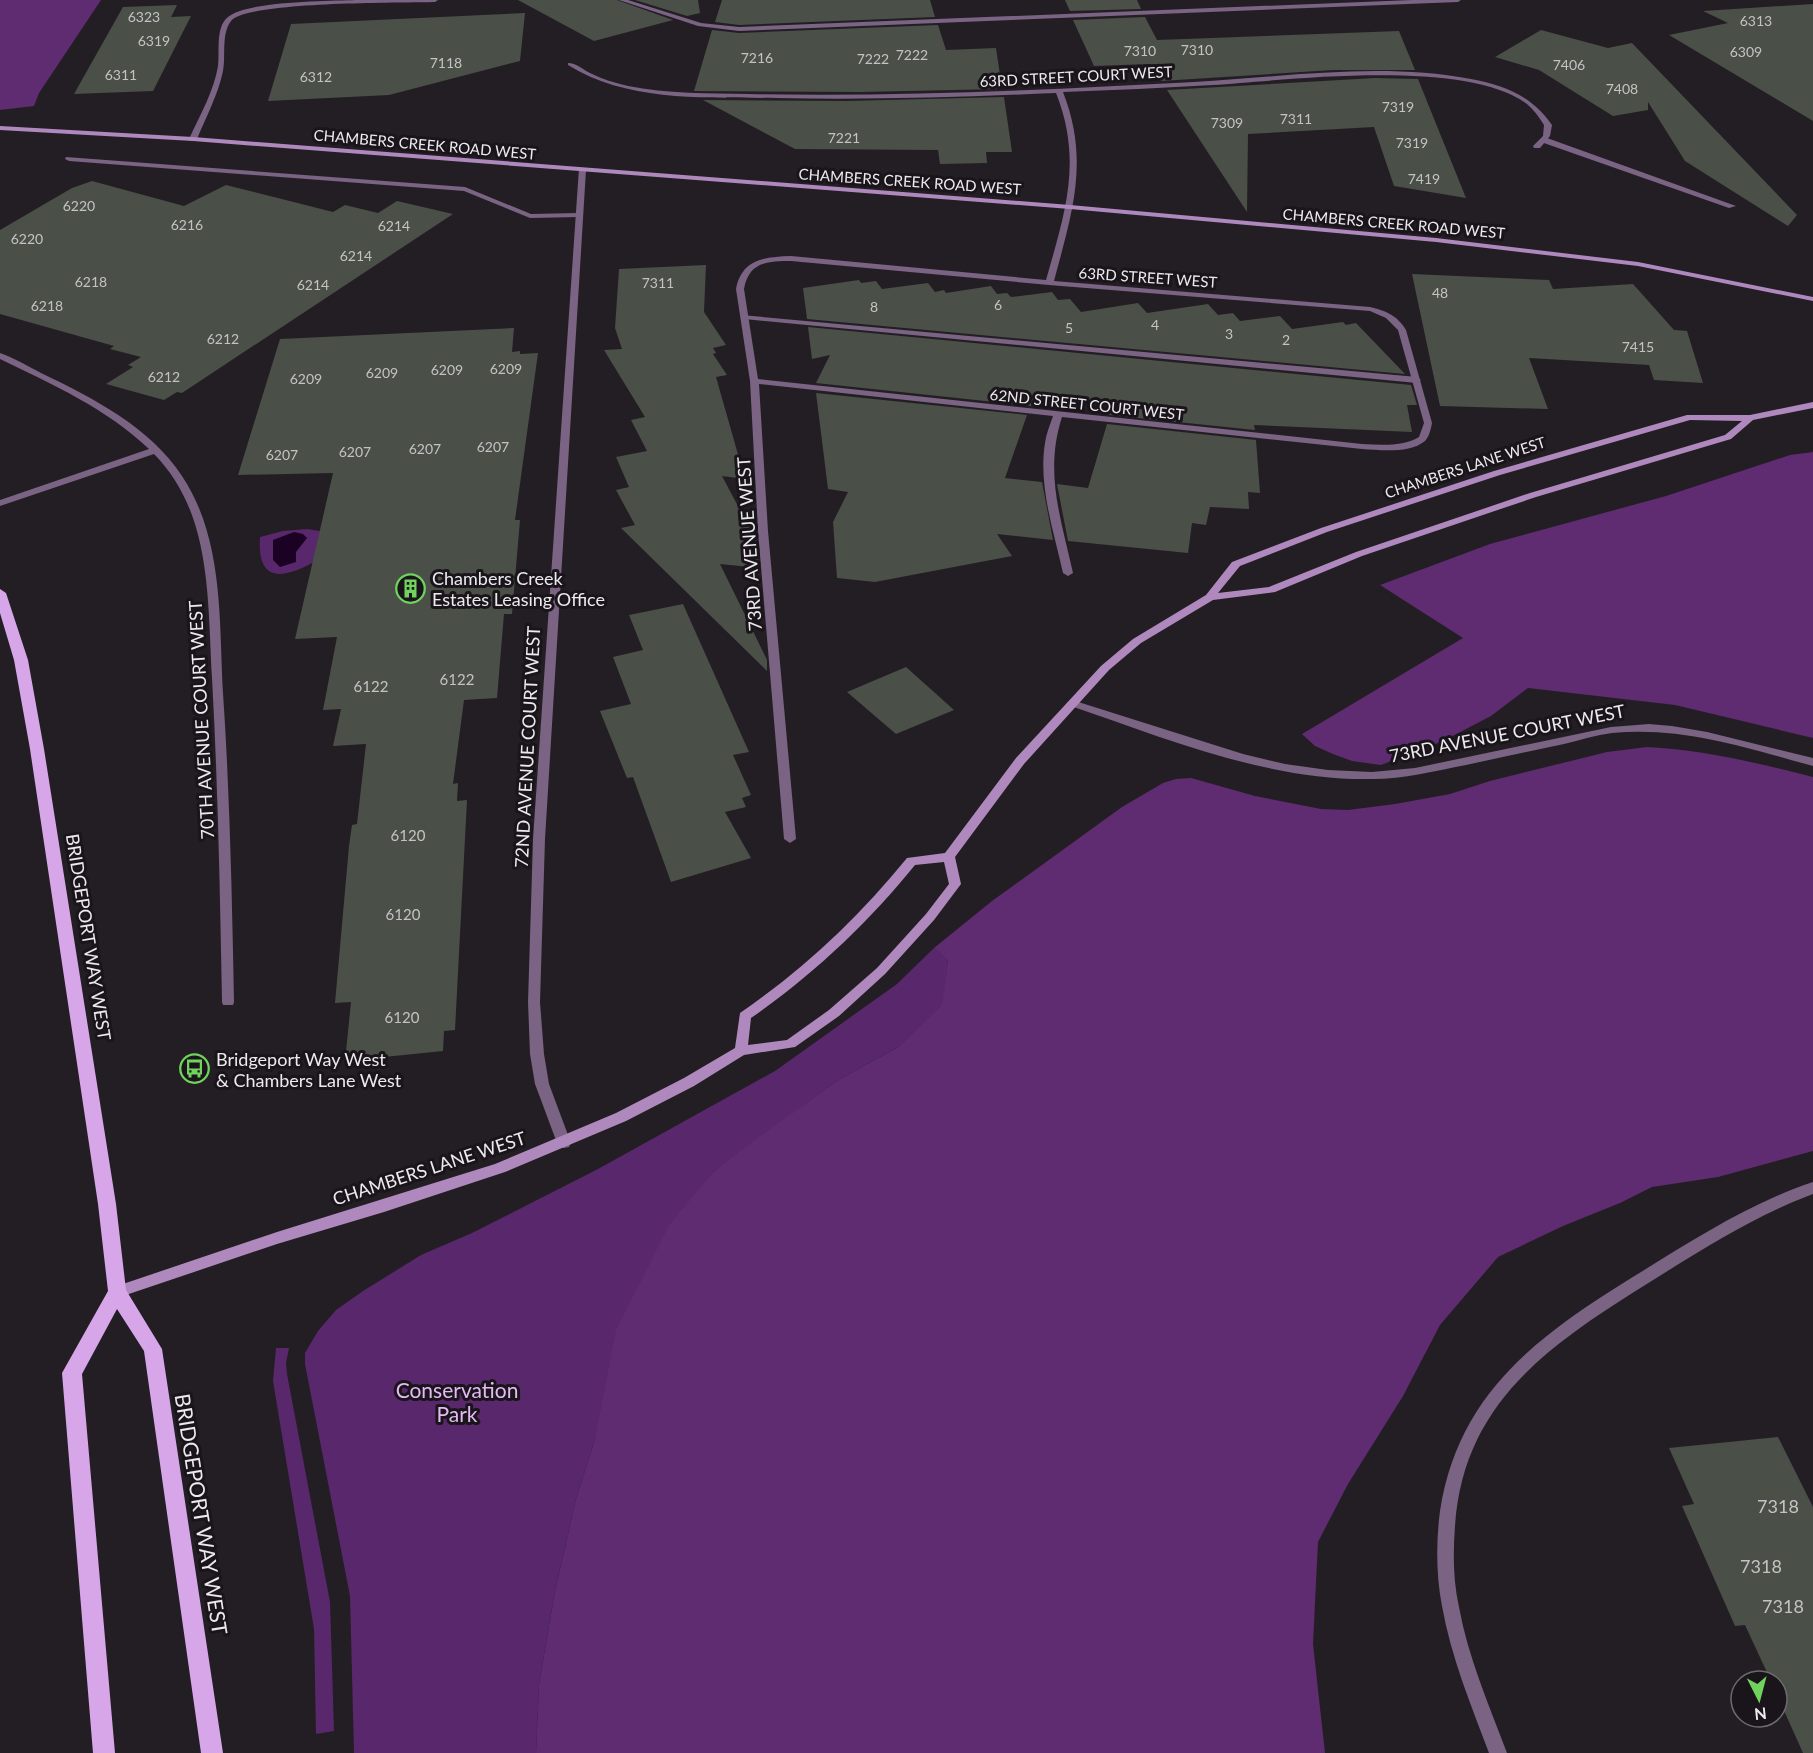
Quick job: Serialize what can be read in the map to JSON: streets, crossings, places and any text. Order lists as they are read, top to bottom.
{
  "streets": {
    "main road": ["BRIDGEPORT WAY WEST"],
    "street": [
      "63RD STREET COURT WEST",
      "CHAMBERS CREEK ROAD WEST",
      "63RD STREET WEST",
      "62ND STREET COURT WEST",
      "CHAMBERS LANE WEST",
      "73RD AVENUE WEST",
      "70TH AVENUE COURT WEST",
      "73RD AVENUE COURT WEST",
      "72ND AVENUE COURT WEST"
    ]
  },
  "crossings": [
    ["CHAMBERS CREEK ROAD WEST", "72ND AVENUE COURT WEST"],
    ["63RD STREET WEST", "62ND STREET COURT WEST"],
    ["63RD STREET WEST", "73RD AVENUE WEST"],
    ["62ND STREET COURT WEST", "73RD AVENUE WEST"],
    ["CHAMBERS LANE WEST", "73RD AVENUE COURT WEST"],
    ["CHAMBERS LANE WEST", "72ND AVENUE COURT WEST"],
    ["CHAMBERS LANE WEST", "BRIDGEPORT WAY WEST"]
  ],
  "parks": ["Conservation Park"],
  "places": {
    "building": ["Chambers Creek Estates Leasing Office"],
    "bus stop": ["Bridgeport Way West & Chambers Lane West"]
  },
  "house_numbers": [
    "6323",
    "6313",
    "6319",
    "7310",
    "7310",
    "6309",
    "7222",
    "7216",
    "7222",
    "7118",
    "7406",
    "6311",
    "6312",
    "7408",
    "7319",
    "7311",
    "7309",
    "7221",
    "7319",
    "7419",
    "6220",
    "6216",
    "6214",
    "6220",
    "6214",
    "6218",
    "7311",
    "6214",
    "48",
    "6",
    "6218",
    "8",
    "4",
    "5",
    "3",
    "6212",
    "2",
    "7415",
    "6209",
    "6209",
    "6209",
    "6212",
    "6209",
    "6207",
    "6207",
    "6207",
    "6207",
    "6122",
    "6122",
    "6120",
    "6120",
    "6120",
    "7318",
    "7318",
    "7318"
  ],
  "north": "bottom"
}
